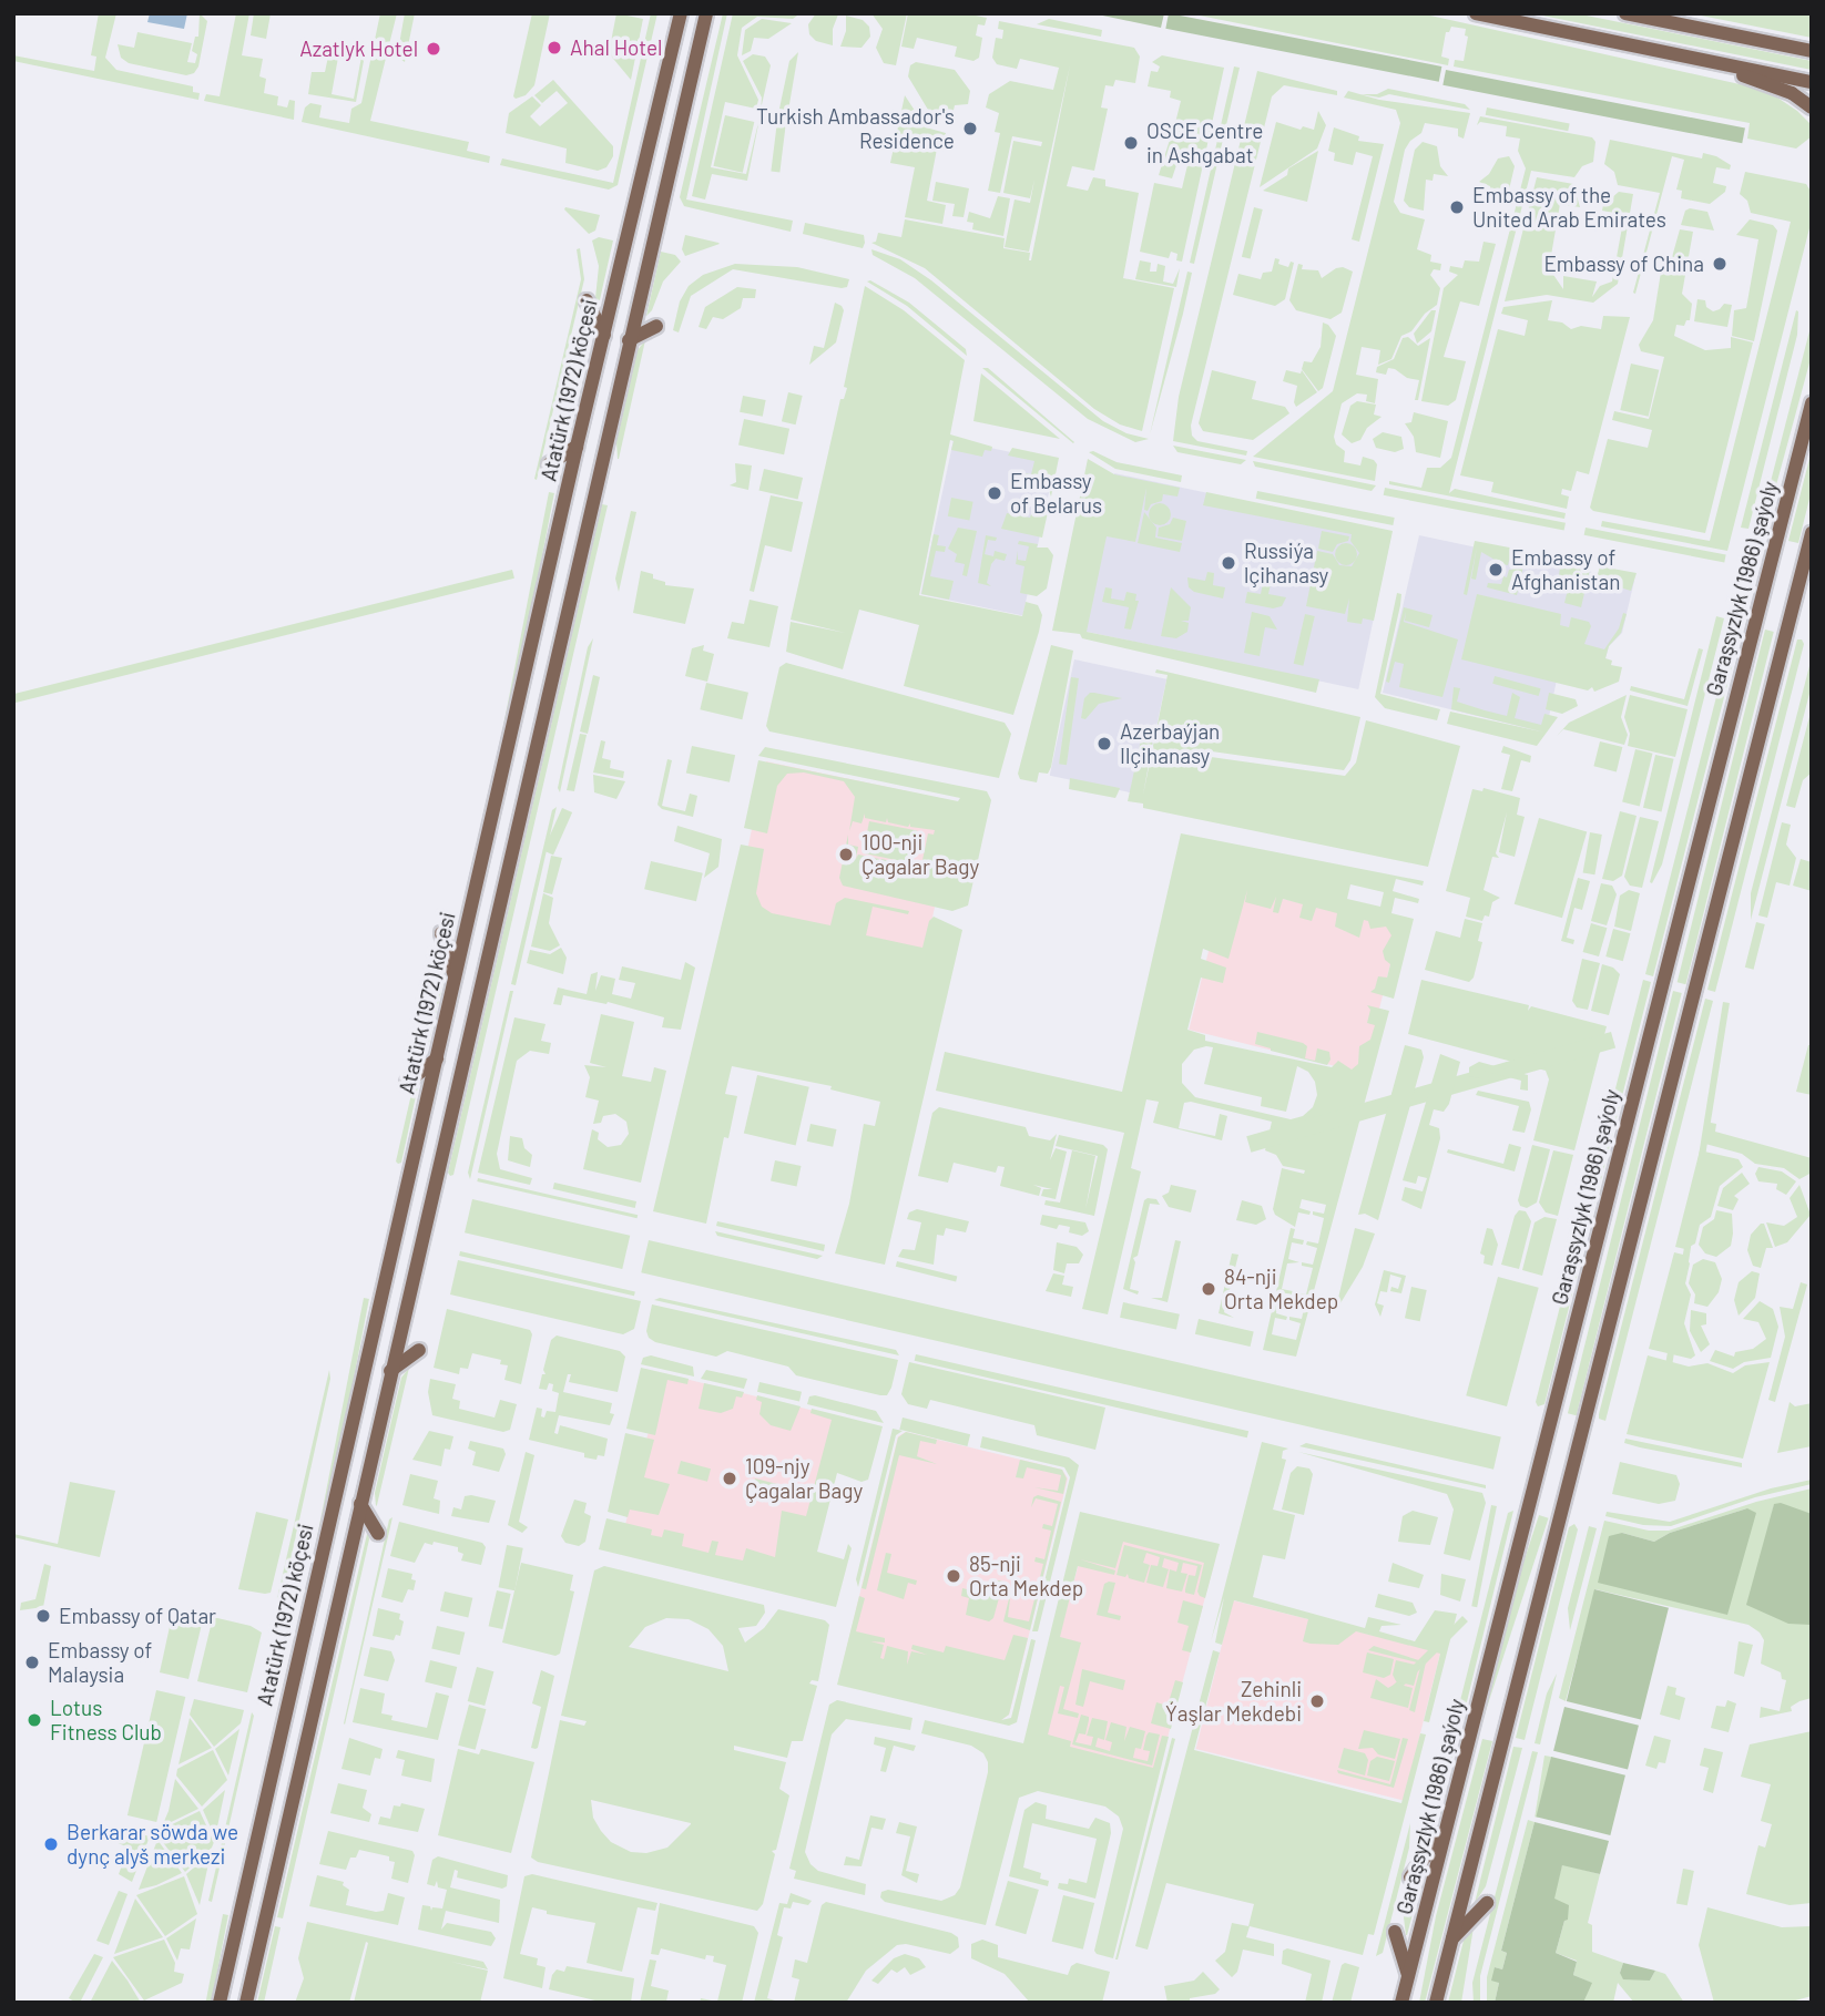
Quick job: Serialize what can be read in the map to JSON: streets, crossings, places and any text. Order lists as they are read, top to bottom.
{
  "streets": {
    "main road": ["Atatürk (1972) köçesi", "Garaşsyzlyk (1986) şaýoly"]
  },
  "places": [
    "Ahal Hotel",
    "Azatlyk Hotel",
    "Turkish Ambassador's Residence",
    "OSCE Centre in Ashgabat",
    "Embassy of the United Arab Emirates",
    "Embassy of China",
    "Embassy of Belarus",
    "Russiýa lçihanasy",
    "Embassy of Afghanistan",
    "Azerbaýjan Ilçihanasy",
    "100-nji Çagalar Bagy",
    "84-nji Orta Mekdep",
    "109-njy Çagalar Bagy",
    "85-nji Orta Mekdep",
    "Embassy of Qatar",
    "Embassy of Malaysia",
    "Zehinli Ýaşlar Mekdebi",
    "Lotus Fitness Club",
    "Berkarar söwda we dynç alyš merkezi"
  ]
}
